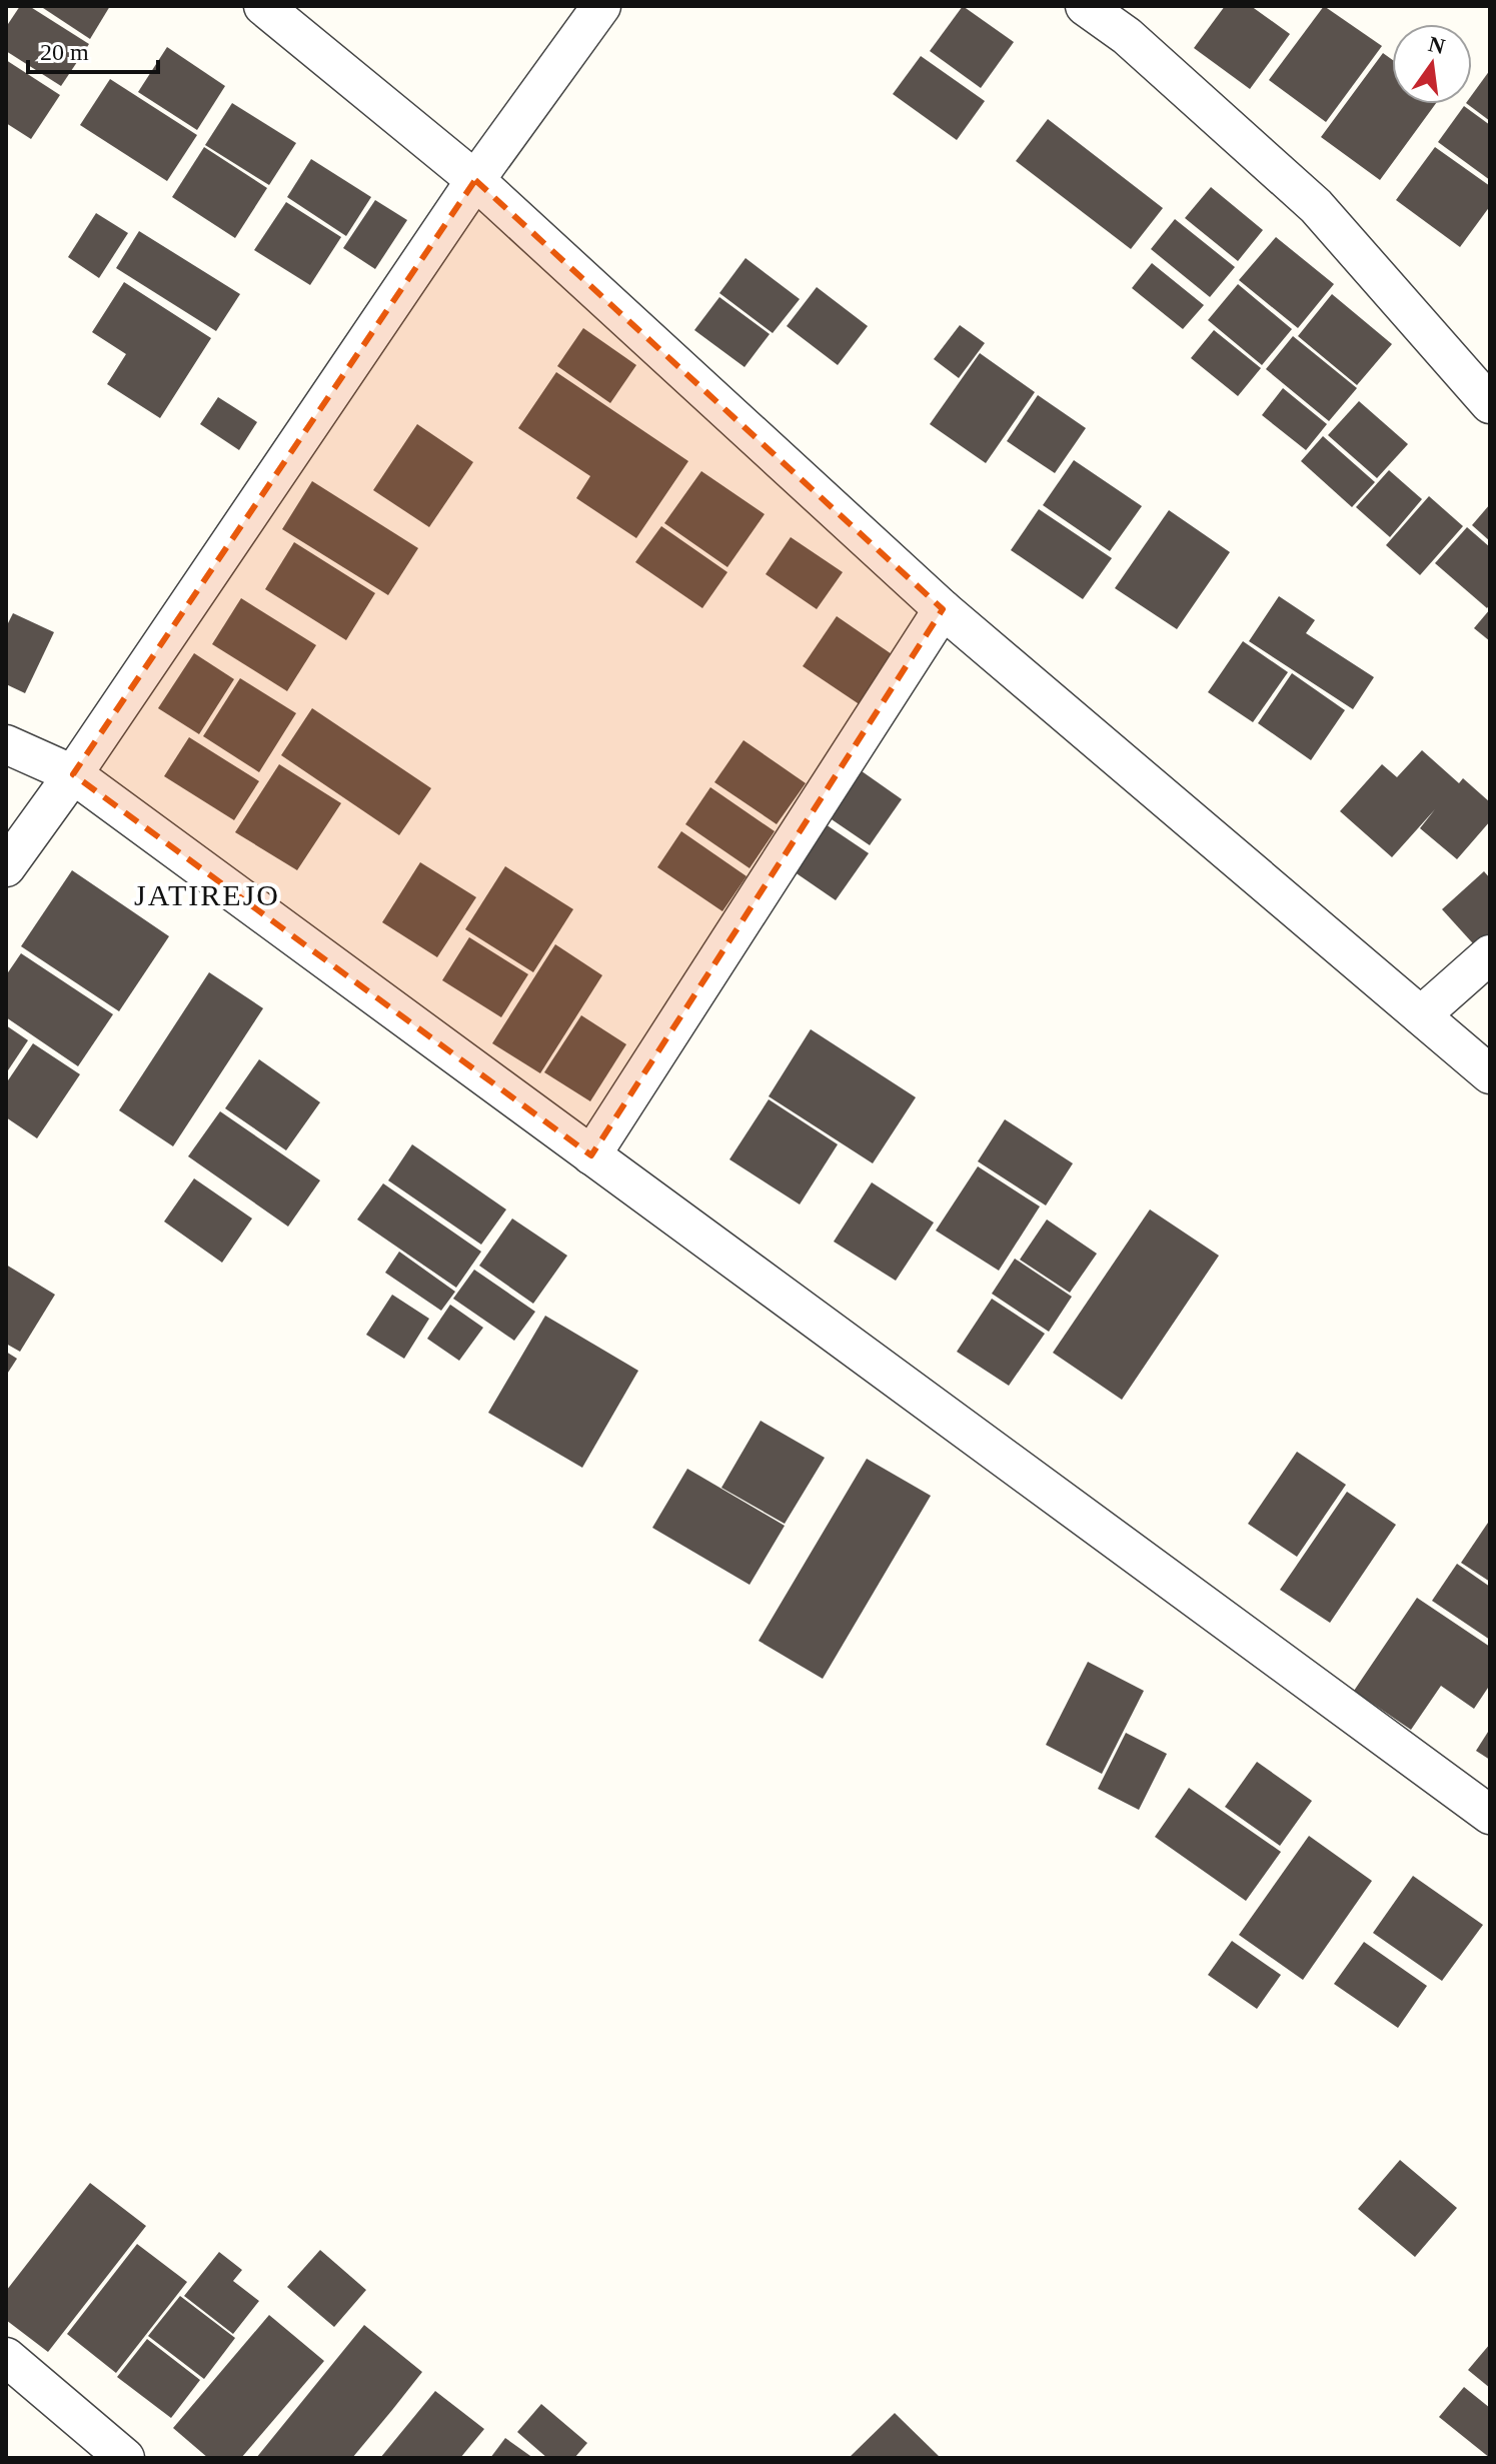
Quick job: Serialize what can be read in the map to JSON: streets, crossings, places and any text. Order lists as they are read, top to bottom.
{
  "districts": ["JATIREJO"],
  "scale_bar": "20 m",
  "north": "top"
}
